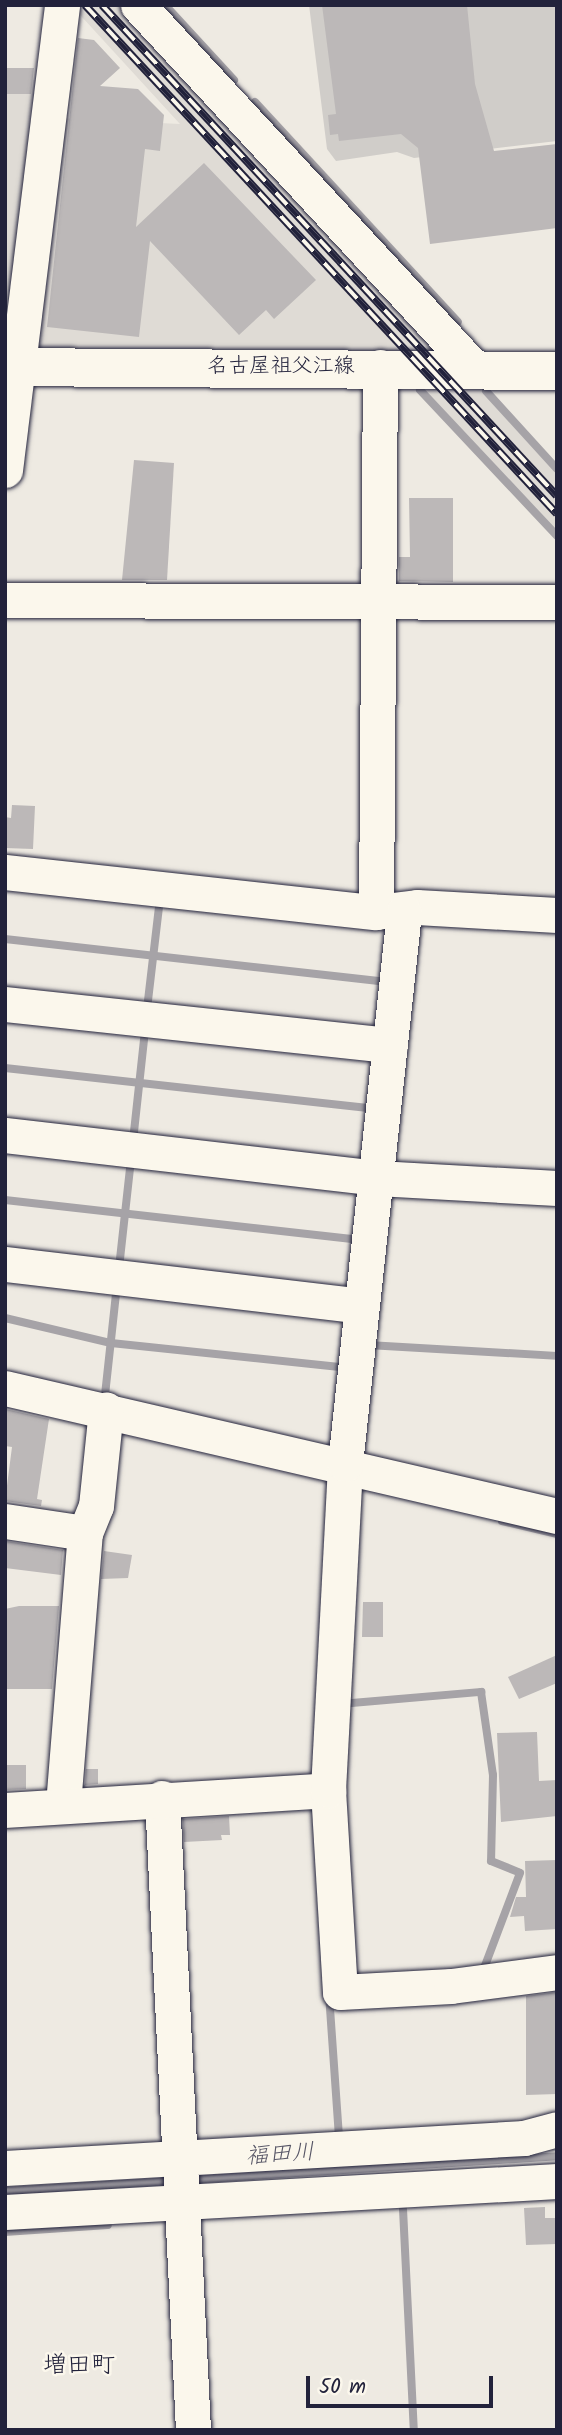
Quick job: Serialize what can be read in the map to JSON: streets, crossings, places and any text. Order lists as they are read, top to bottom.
{
  "streets": {
    "main road": ["名古屋祖父江線"]
  },
  "districts": ["増田町"],
  "water": ["福田川"],
  "scale_bar": "50 m"
}
